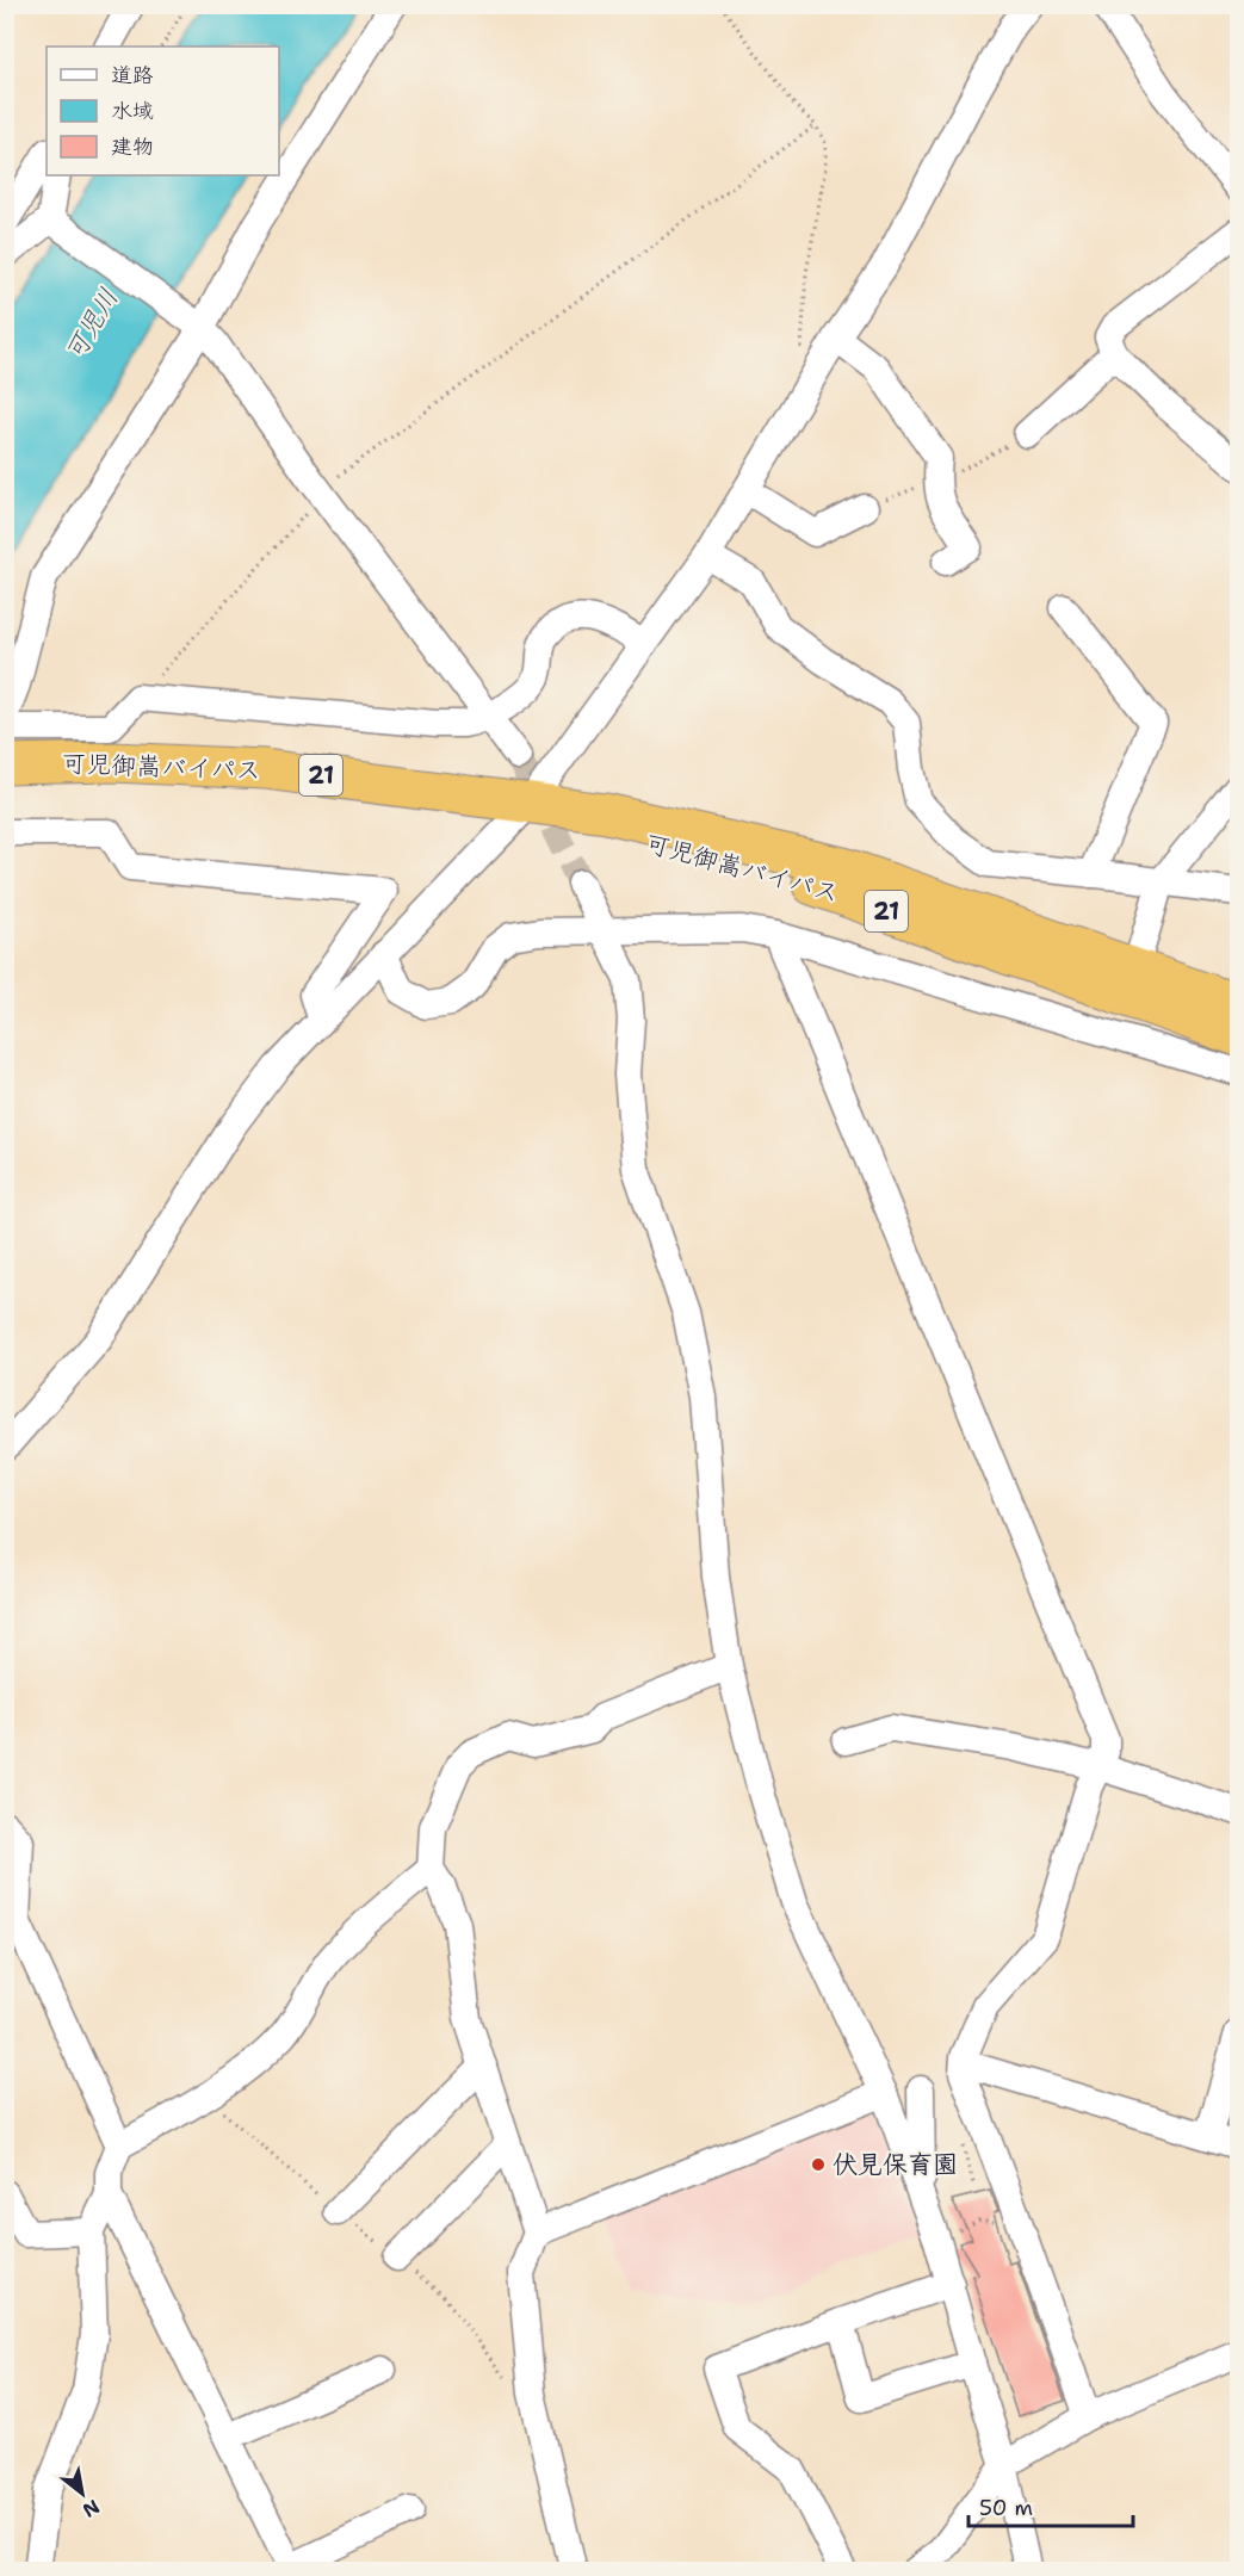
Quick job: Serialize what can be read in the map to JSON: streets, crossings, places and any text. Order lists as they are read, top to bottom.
{
  "streets": {
    "highway": ["可児御嵩バイパス", "21"]
  },
  "water": ["可児川"],
  "places": ["伏見保育園"],
  "legend": ["道路", "水域", "建物"],
  "scale_bar": "50 m",
  "north": "bottom right"
}
